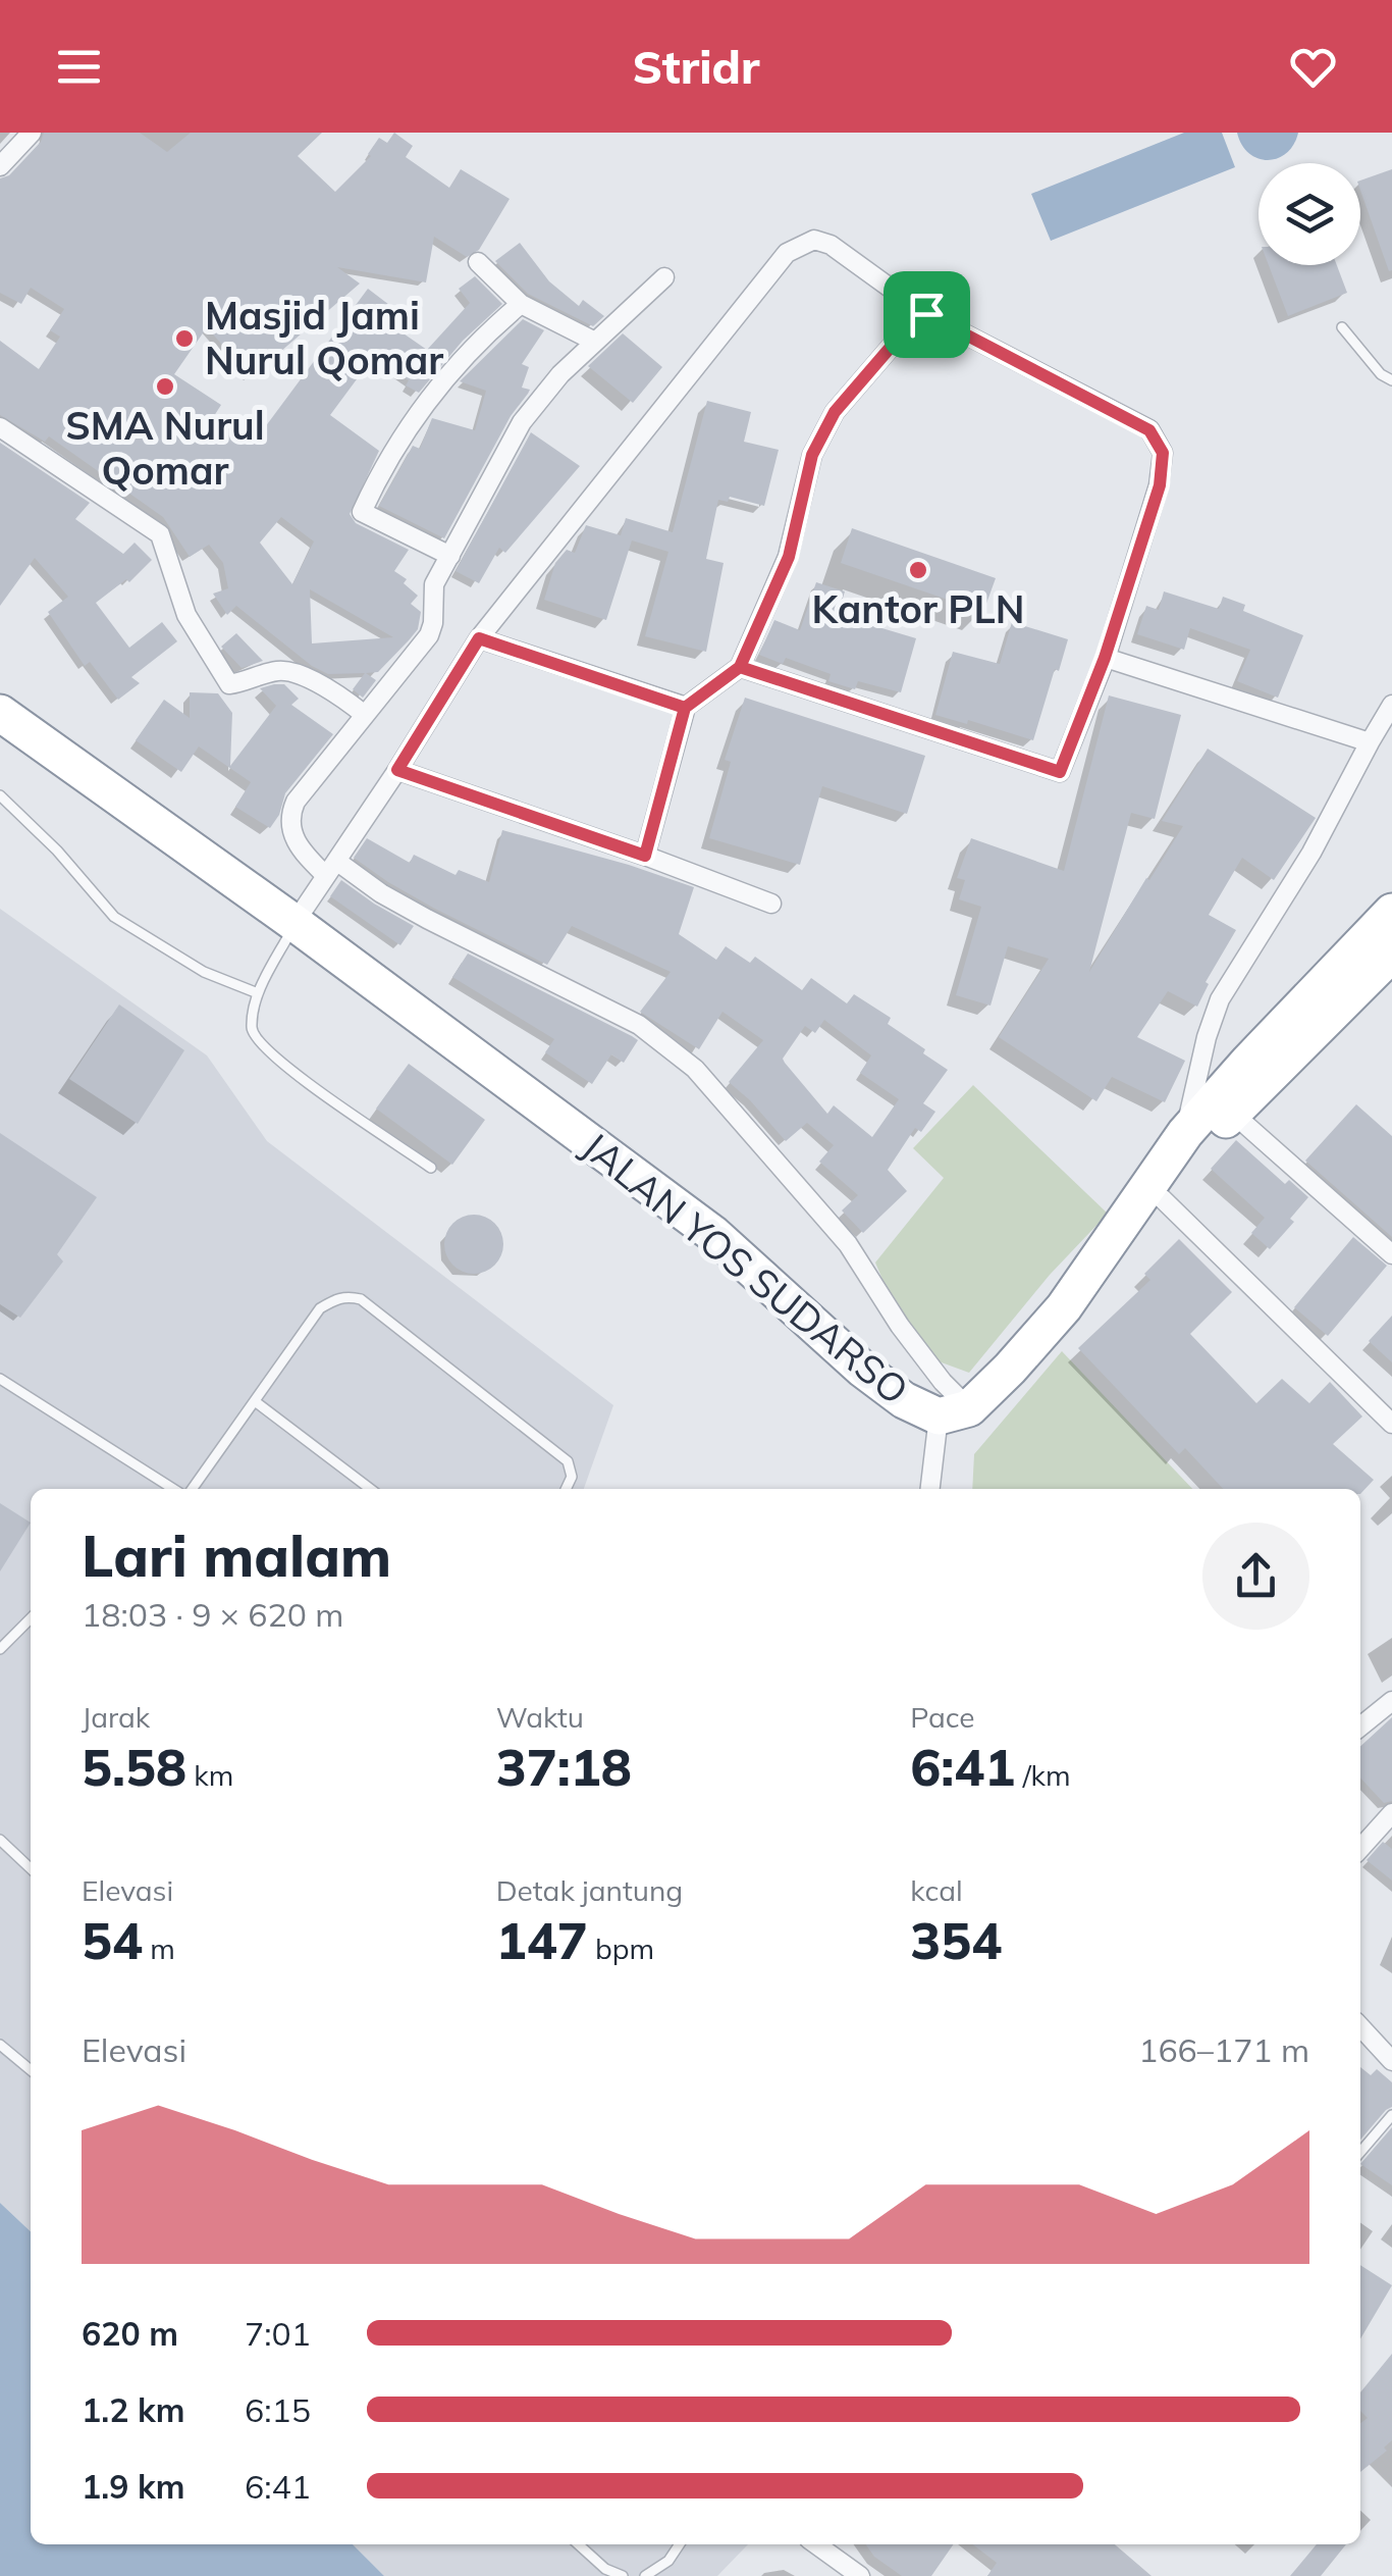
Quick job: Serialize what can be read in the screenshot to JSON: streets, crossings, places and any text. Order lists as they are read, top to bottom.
{
  "streets": {
    "highway": ["JALAN YOS SUDARSO"]
  },
  "places": ["Masjid Jami Nurul Qomar", "SMA Nurul Qomar", "Kantor PLN"],
  "page": {
    "header": "Stridr",
    "heading": ["Lari malam", "18:03 · 9 × 620 m"],
    "stats": [
      ["Jarak", "5.58 km"],
      ["Waktu", "37:18"],
      ["Pace", "6:41 /km"],
      ["Elevasi", "54 m"],
      ["Detak jantung", "147 bpm"],
      ["kcal", "354"]
    ],
    "chart": ["Elevasi", "166–171 m"],
    "list": [
      {
        "name": "620 m",
        "note": "7:01"
      },
      {
        "name": "1.2 km",
        "note": "6:15"
      },
      {
        "name": "1.9 km",
        "note": "6:41"
      }
    ]
  }
}
